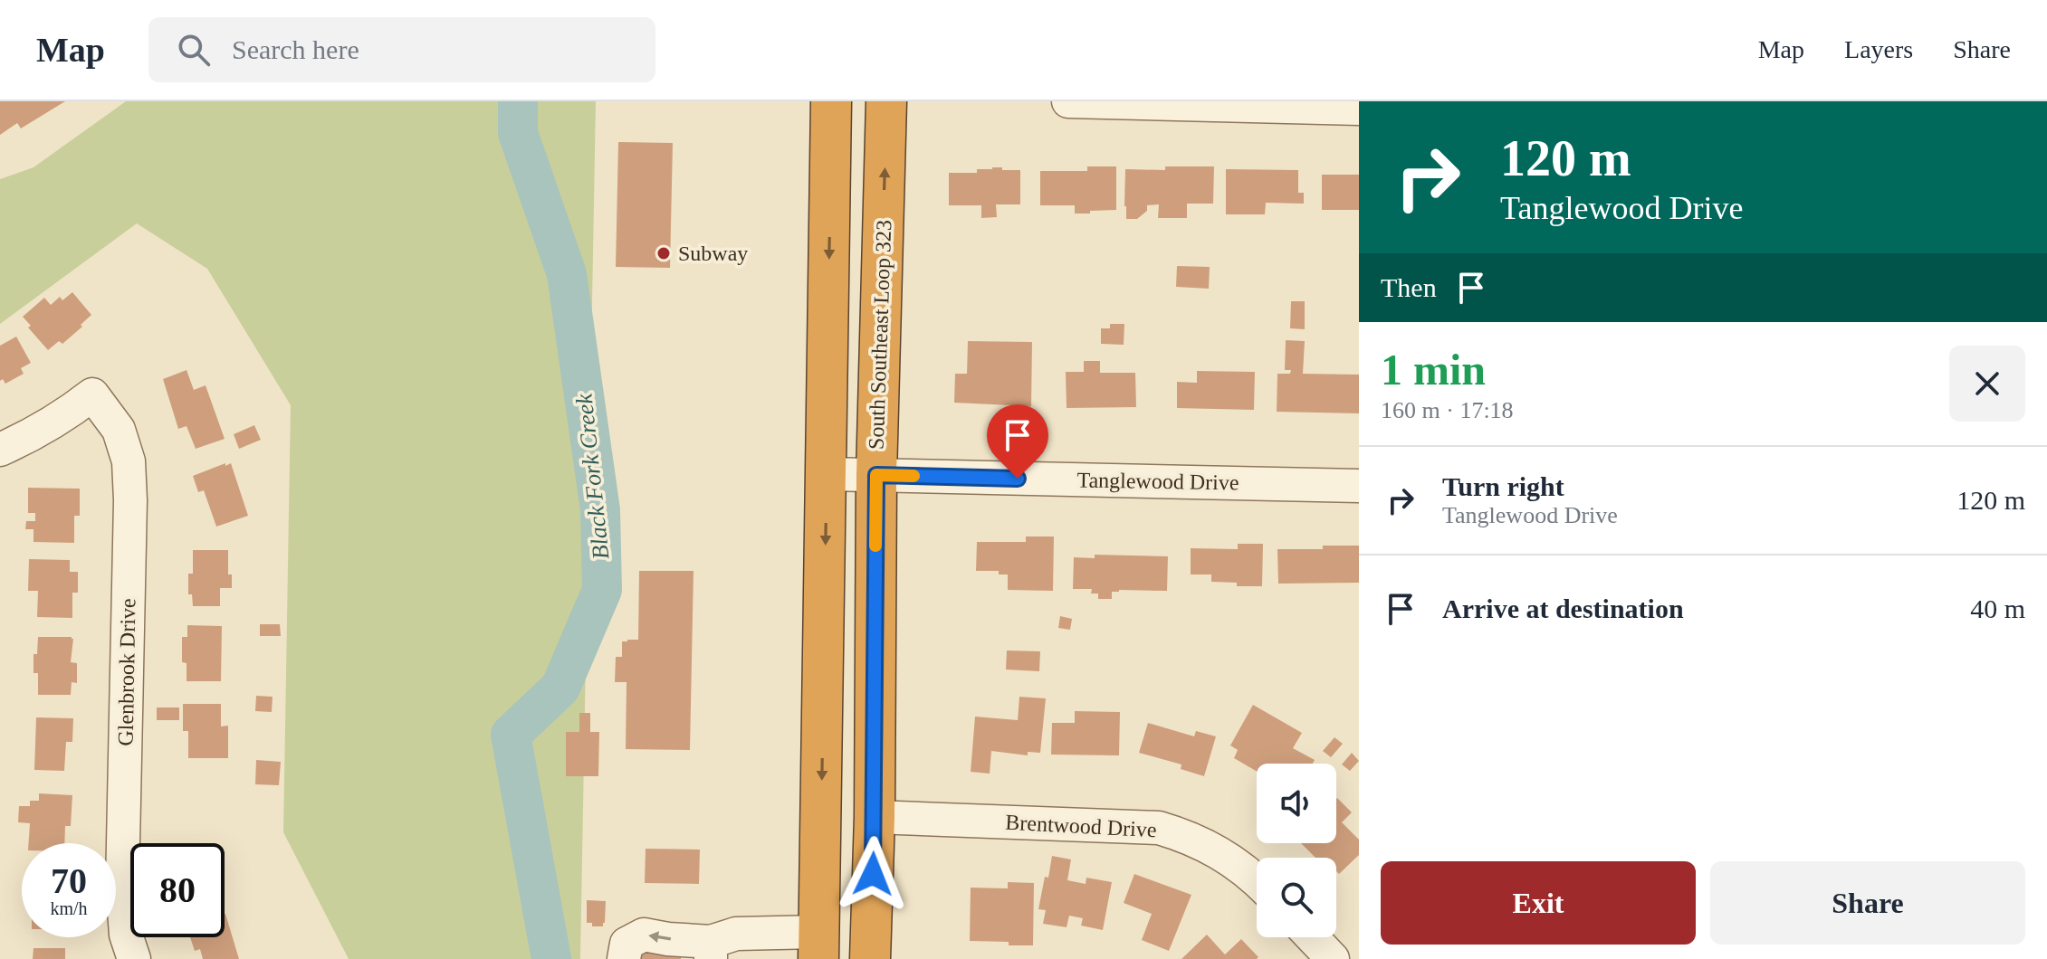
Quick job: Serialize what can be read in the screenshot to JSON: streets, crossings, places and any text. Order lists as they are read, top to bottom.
{
  "streets": {
    "highway": ["South Southeast Loop 323"],
    "street": ["Tanglewood Drive", "Glenbrook Drive", "Brentwood Drive"]
  },
  "crossings": [
    ["South Southeast Loop 323", "Tanglewood Drive"],
    ["South Southeast Loop 323", "Brentwood Drive"]
  ],
  "water": ["Black Fork Creek"],
  "places": ["Subway"],
  "page": {
    "header": "Map",
    "search": "Search here",
    "nav": ["Map", "Layers", "Share"],
    "turn": ["120 m", "Tanglewood Drive"],
    "then": "Then",
    "heading": ["1 min", "160 m · 17:18"],
    "list": [
      {
        "name": "Turn right",
        "note": "Tanglewood Drive",
        "value": "120 m"
      },
      {
        "name": "Arrive at destination",
        "value": "40 m"
      }
    ],
    "speed": "70 km/h",
    "limit": "80",
    "buttons": ["Exit", "Share"]
  }
}
